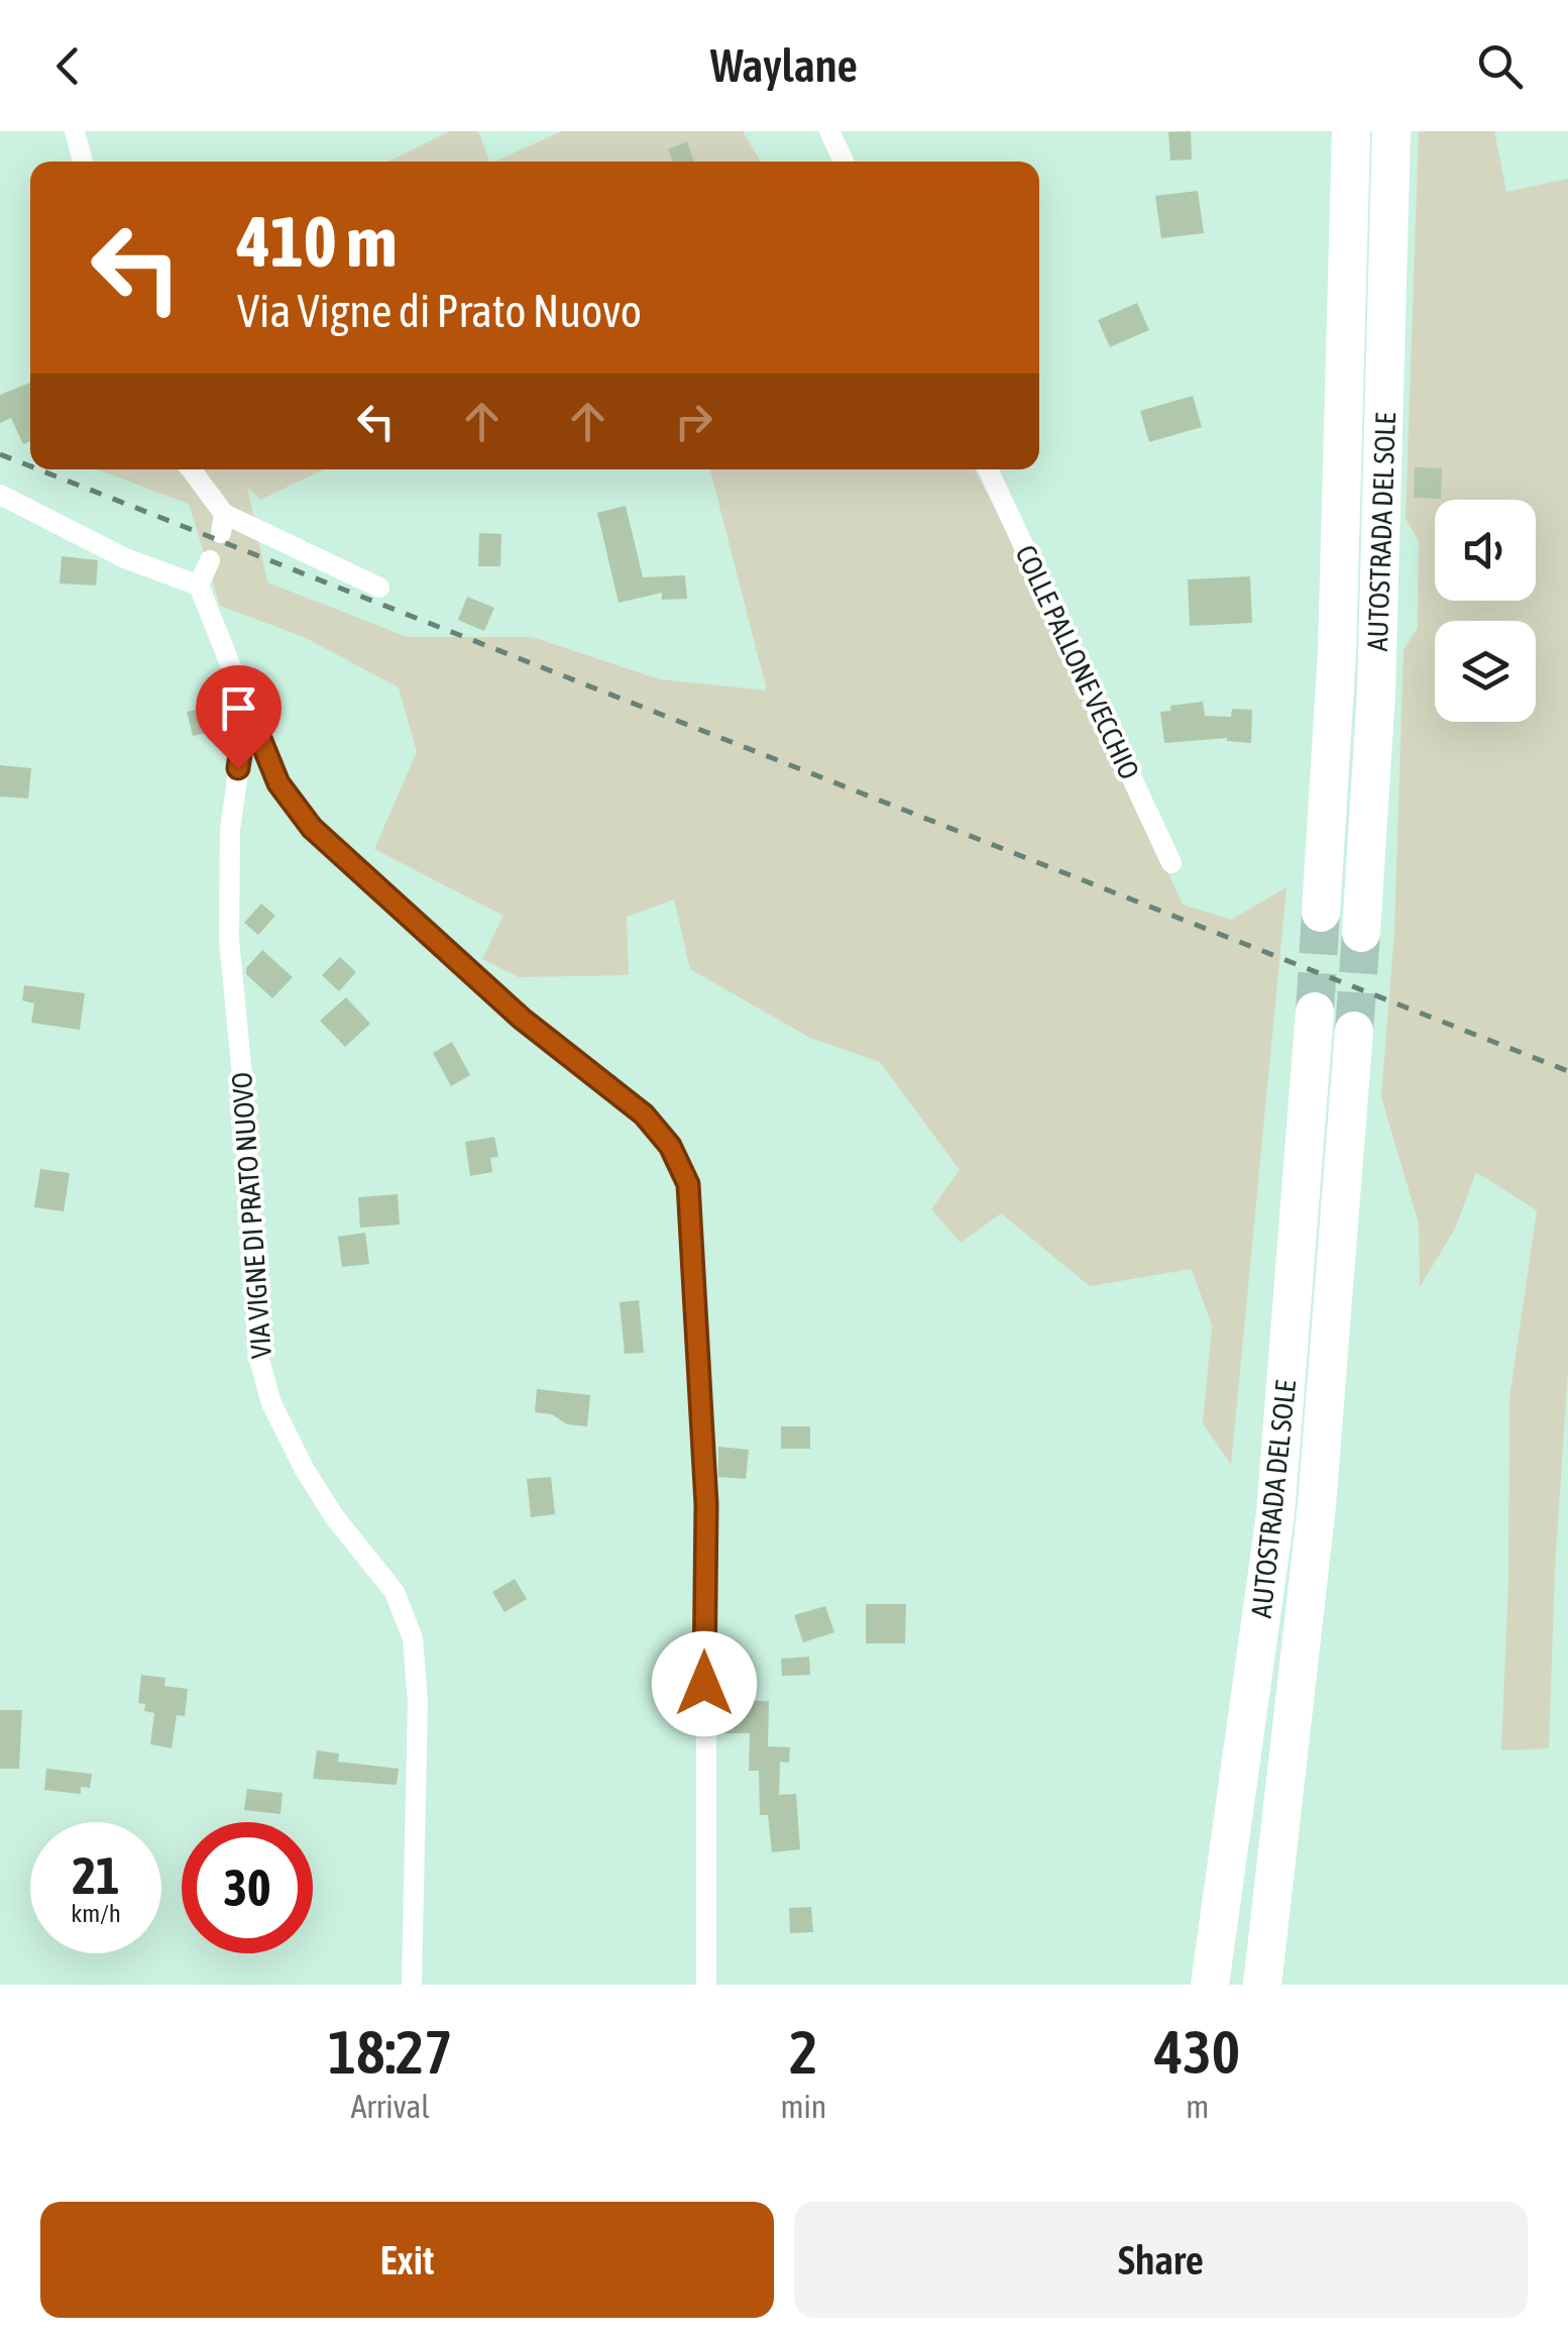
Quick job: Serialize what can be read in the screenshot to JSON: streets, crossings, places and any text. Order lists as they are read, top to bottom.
{
  "streets": {
    "highway": ["AUTOSTRADA DEL SOLE"],
    "street": ["COLLE PALLONE VECCHIO", "VIA VIGNE DI PRATO NUOVO"]
  },
  "page": {
    "header": "Waylane",
    "turn": ["410 m", "Via Vigne di Prato Nuovo"],
    "speed": "21 km/h",
    "limit": "30",
    "eta": [
      "18:27",
      "Arrival",
      "2",
      "min",
      "430",
      "m"
    ],
    "buttons": ["Exit", "Share"]
  }
}
